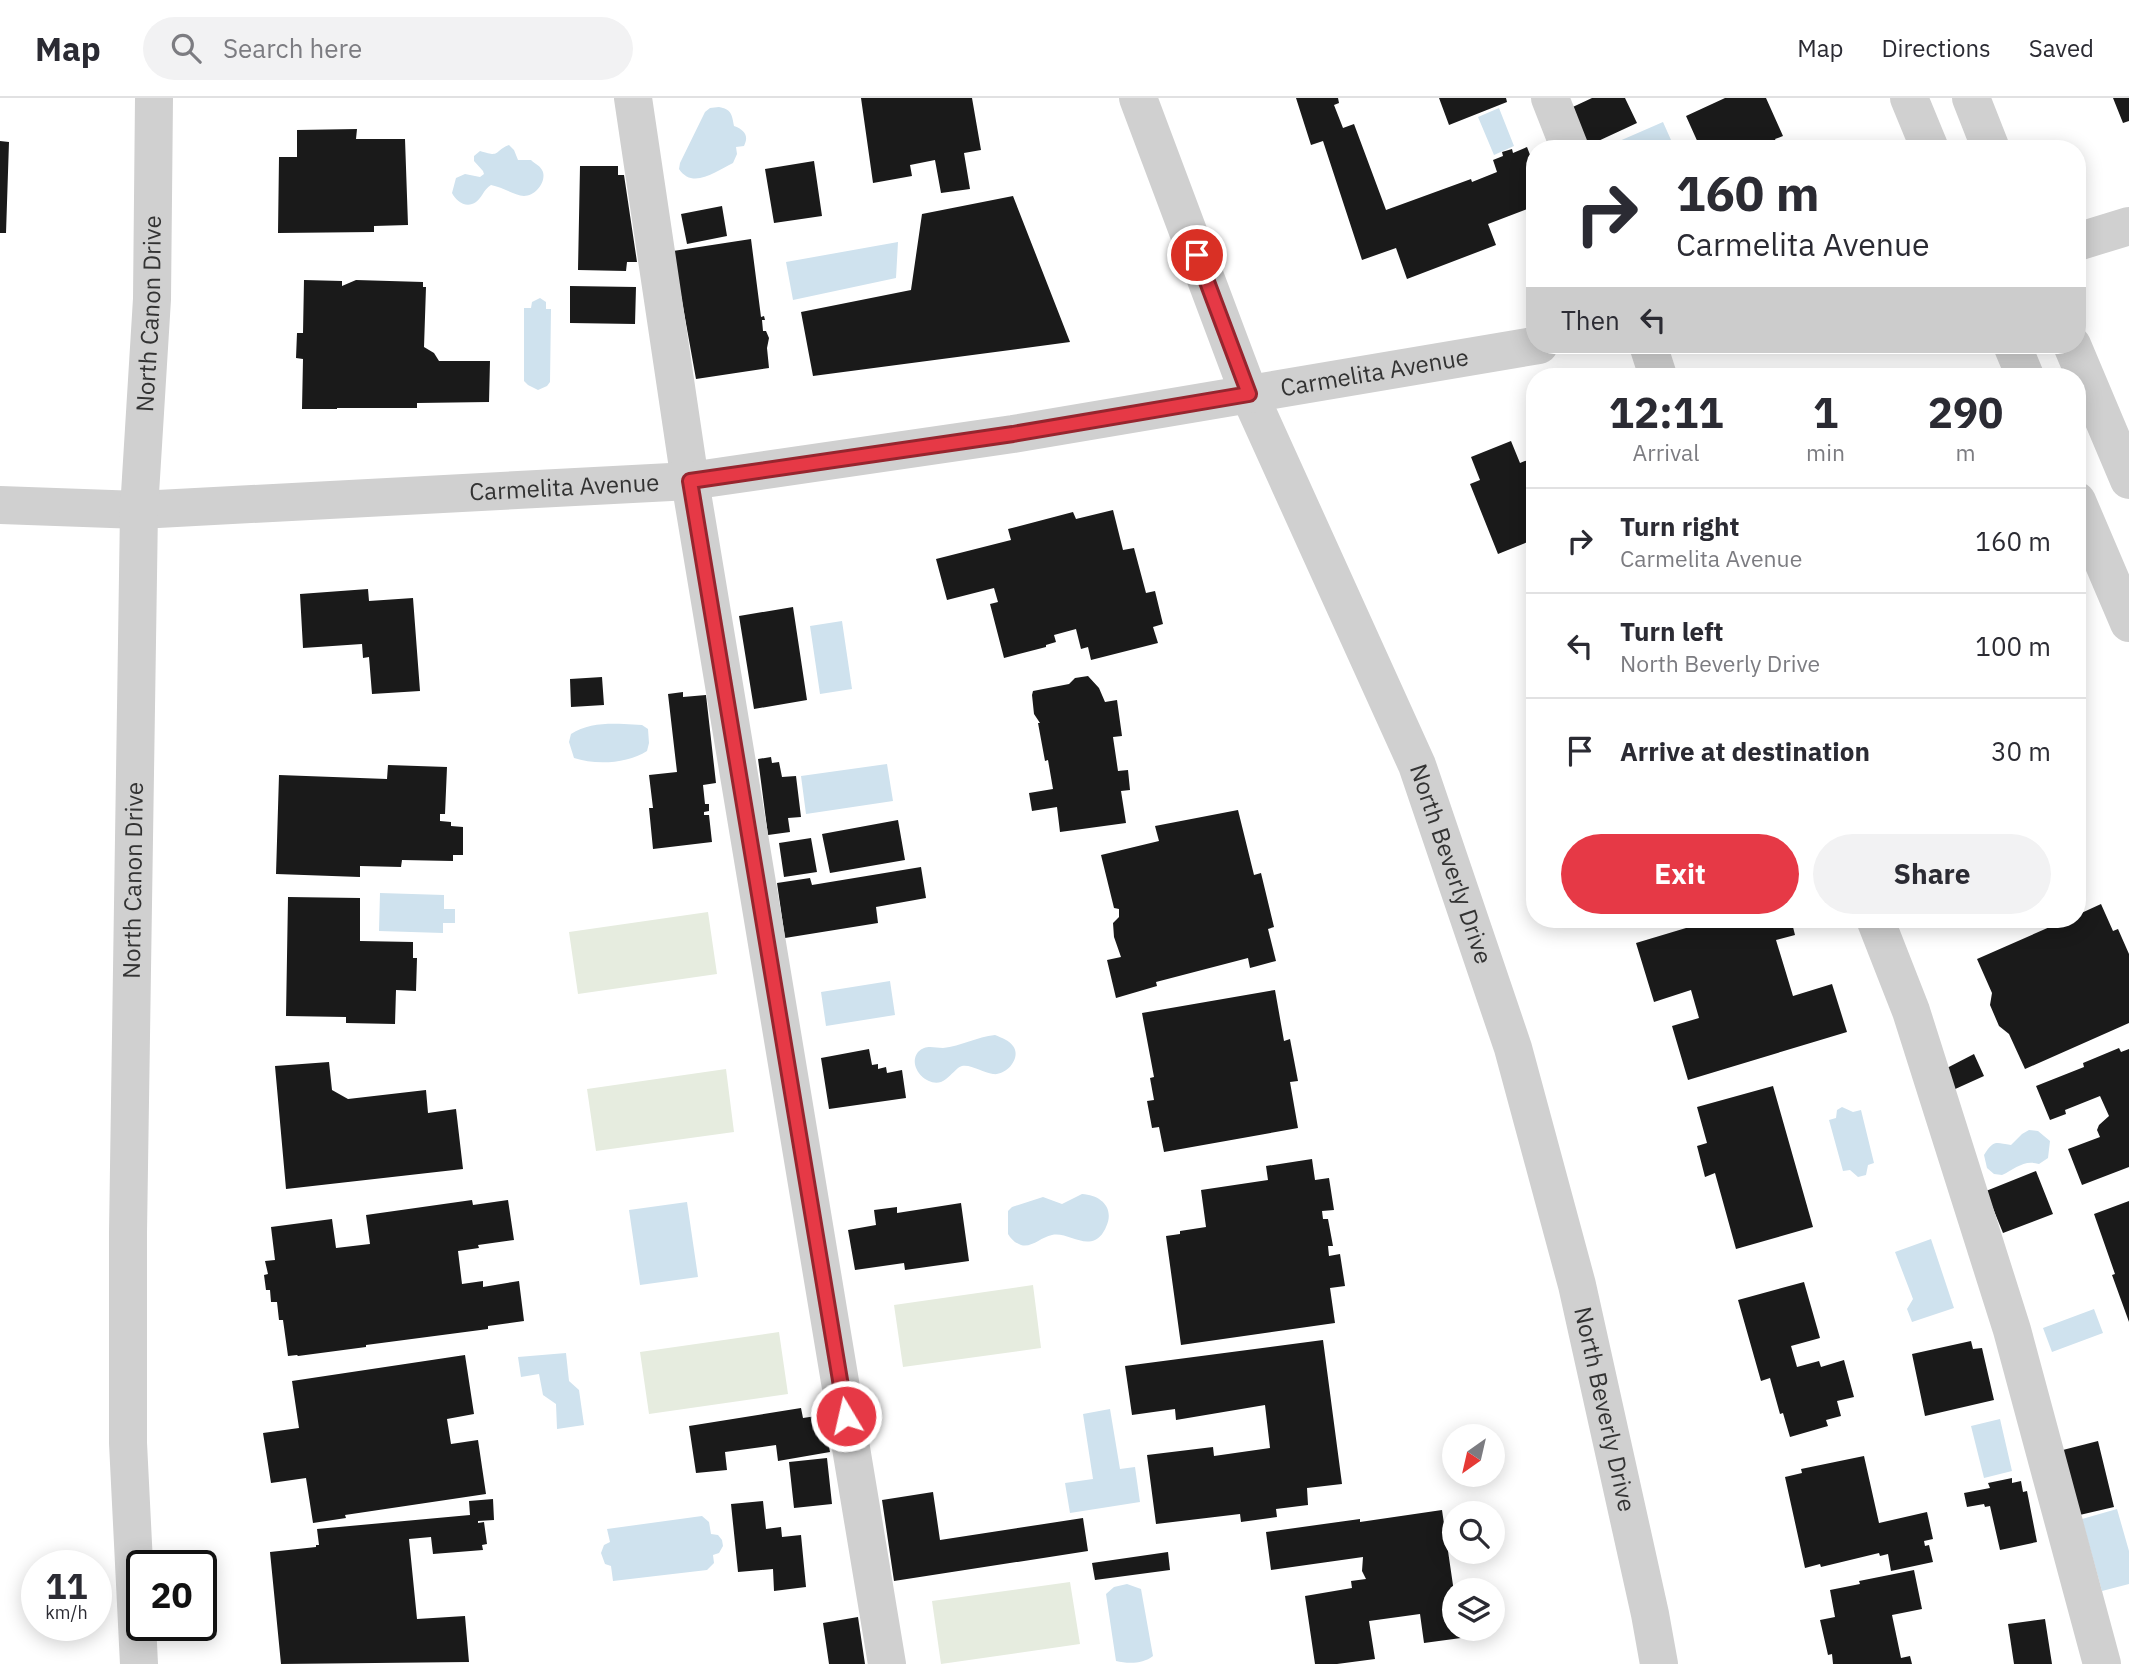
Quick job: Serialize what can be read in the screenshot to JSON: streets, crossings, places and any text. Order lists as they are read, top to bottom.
{
  "streets": {
    "street": ["North Canon Drive", "Carmelita Avenue", "North Beverly Drive"]
  },
  "crossings": [
    ["North Canon Drive", "Carmelita Avenue"],
    ["Carmelita Avenue", "North Beverly Drive"]
  ],
  "north": "bottom left",
  "page": {
    "header": "Map",
    "search": "Search here",
    "nav": ["Map", "Directions", "Saved"],
    "turn": ["160 m", "Carmelita Avenue"],
    "then": "Then",
    "eta": [
      "12:11",
      "Arrival",
      "1",
      "min",
      "290",
      "m"
    ],
    "list": [
      {
        "name": "Turn right",
        "note": "Carmelita Avenue",
        "value": "160 m"
      },
      {
        "name": "Turn left",
        "note": "North Beverly Drive",
        "value": "100 m"
      },
      {
        "name": "Arrive at destination",
        "value": "30 m"
      }
    ],
    "buttons": ["Exit", "Share"],
    "speed": "11 km/h",
    "limit": "20"
  }
}
